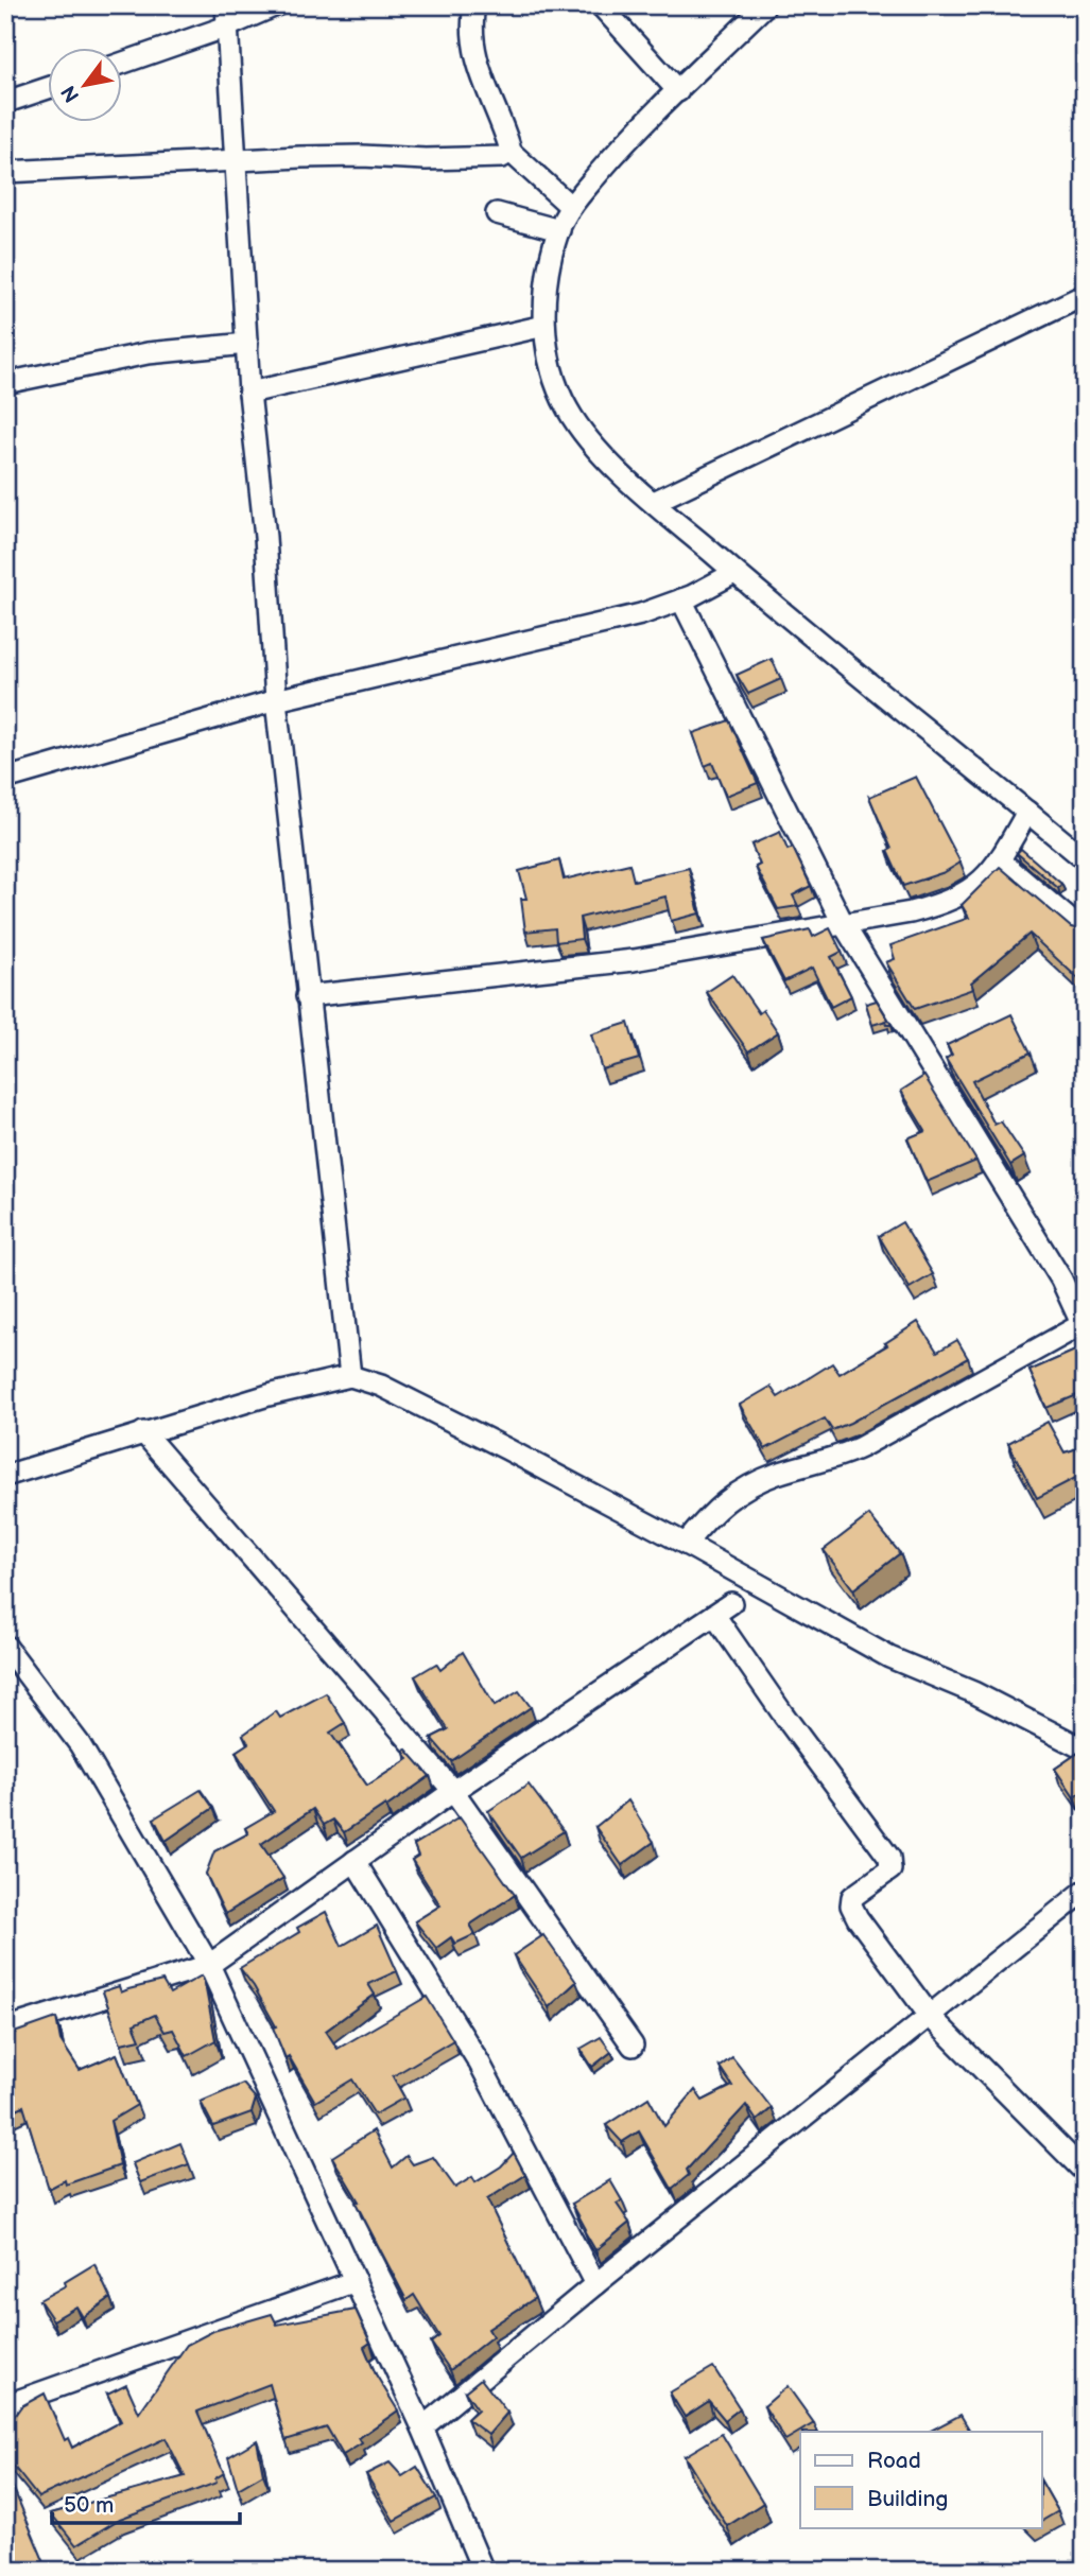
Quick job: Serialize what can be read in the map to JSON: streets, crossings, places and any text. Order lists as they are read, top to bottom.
{
  "legend": ["Road", "Building"],
  "scale_bar": "50 m",
  "north": "bottom left"
}
